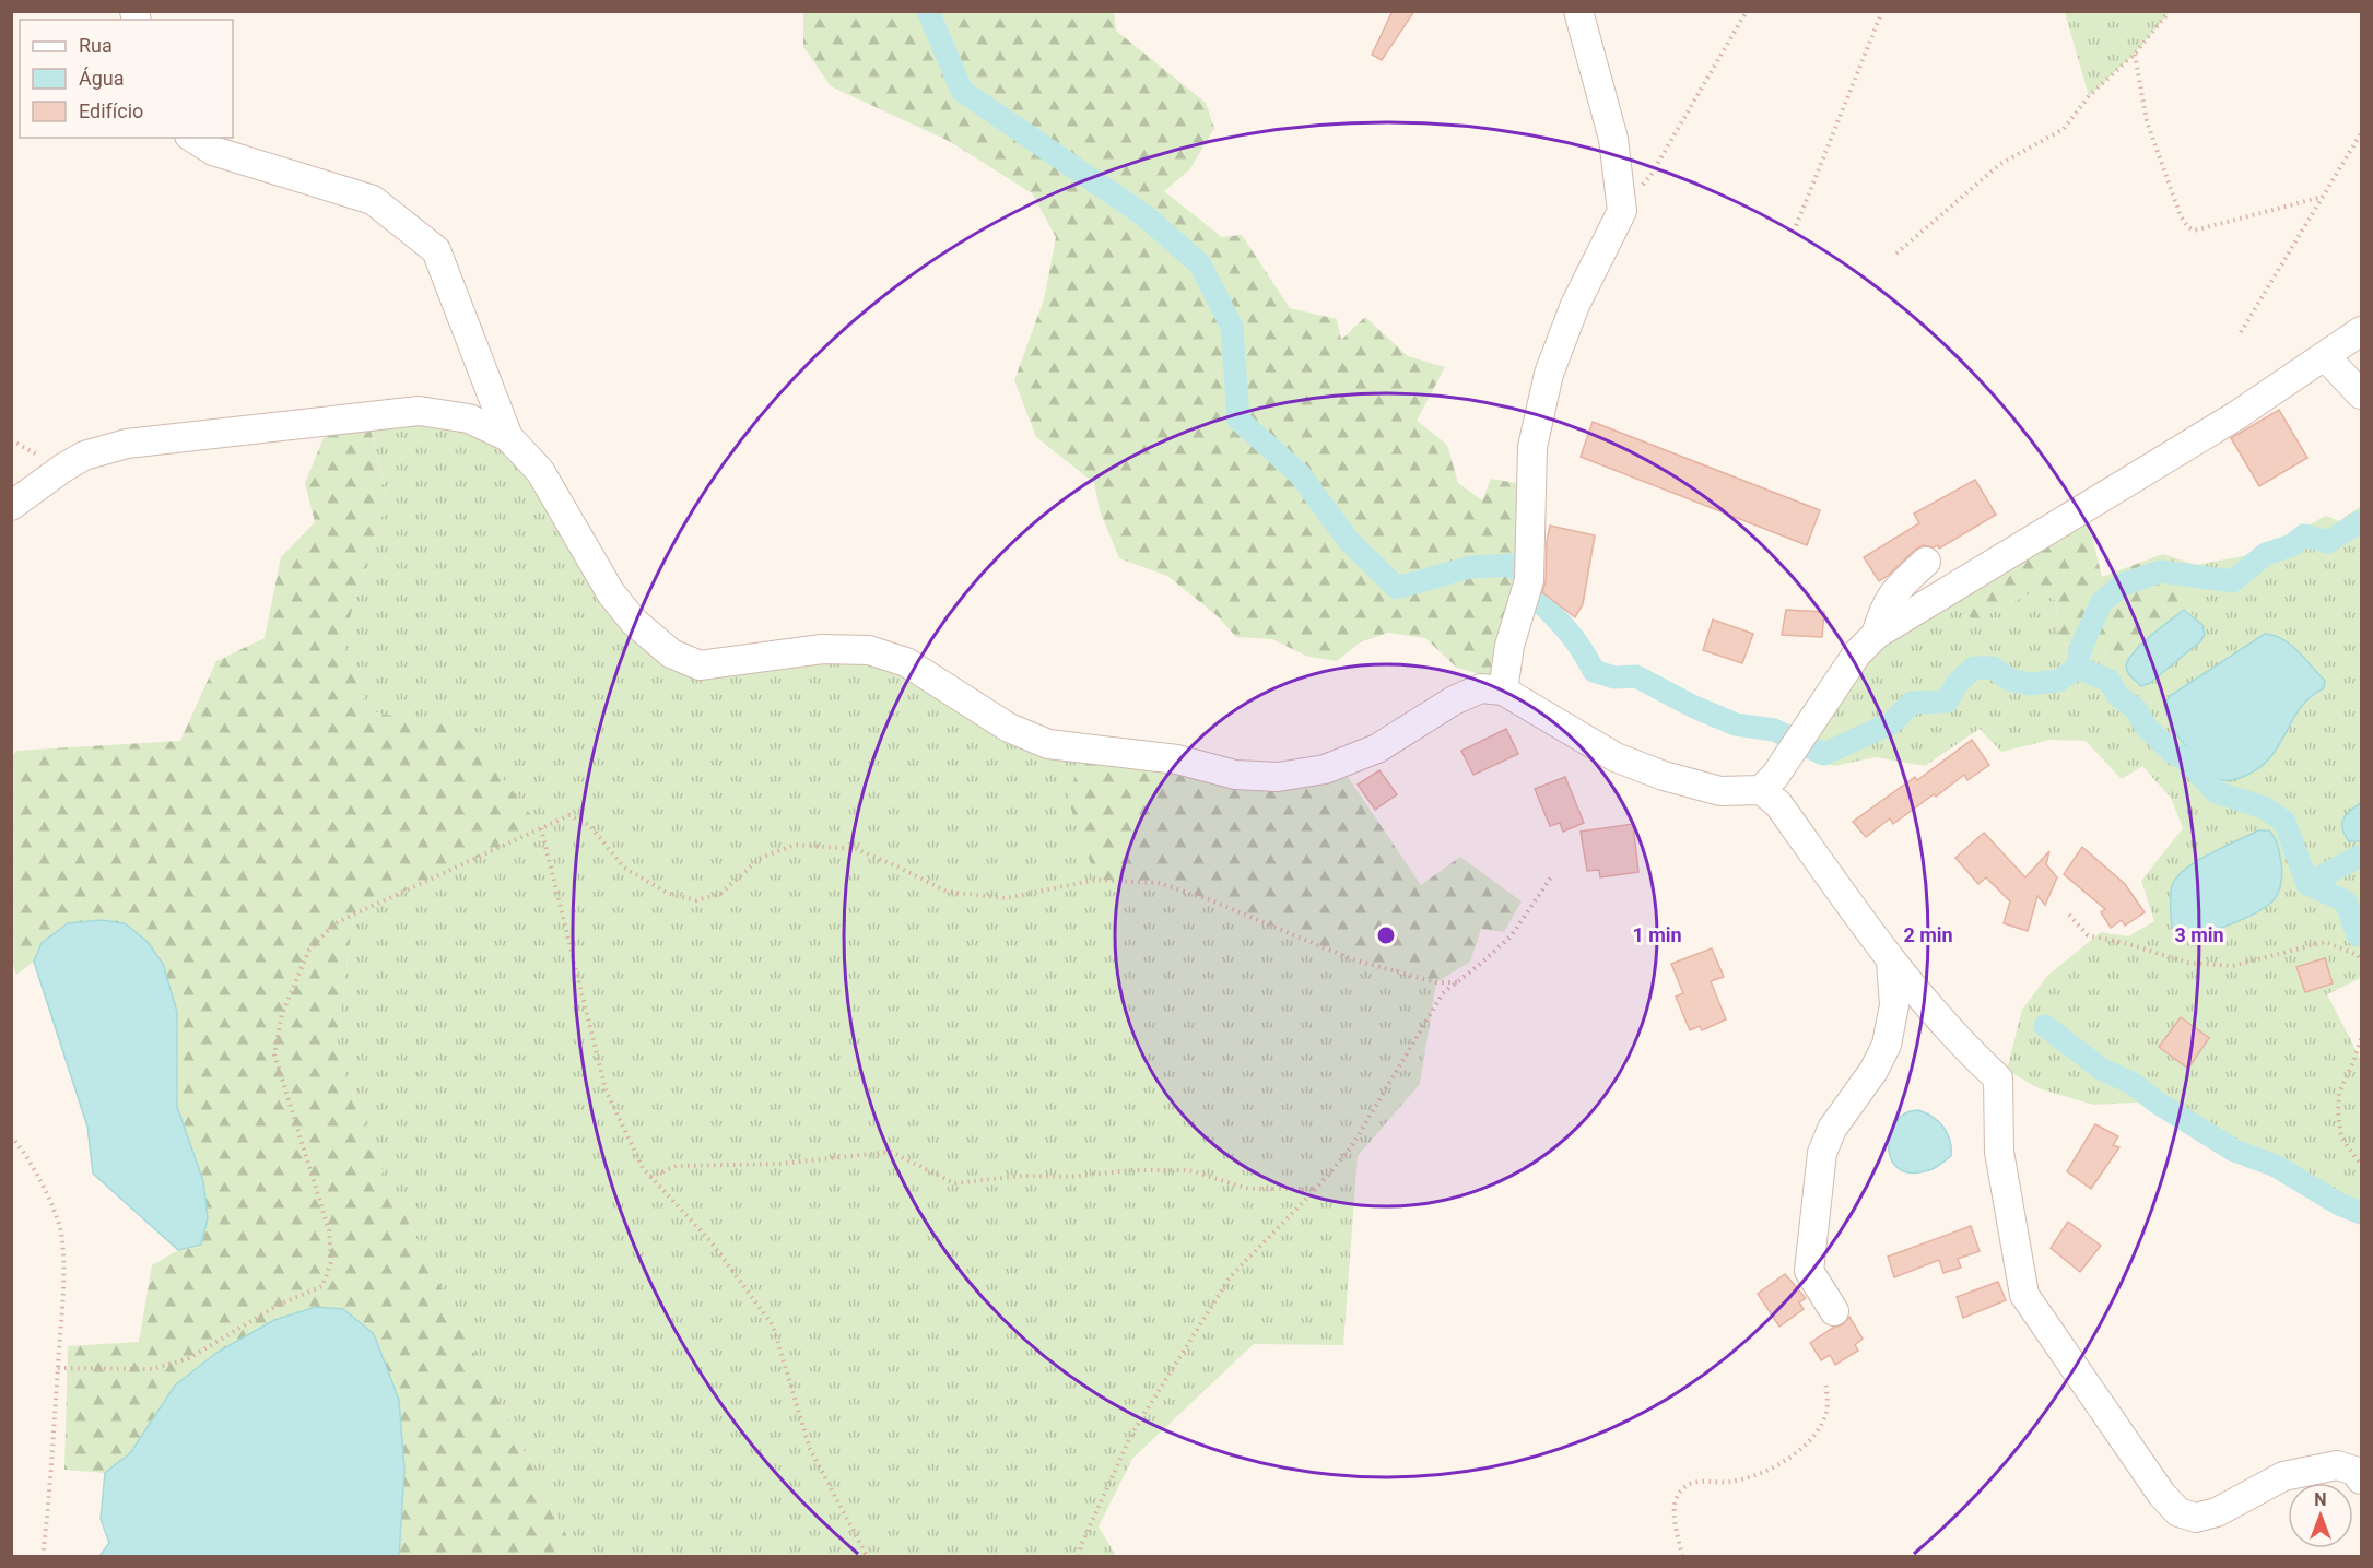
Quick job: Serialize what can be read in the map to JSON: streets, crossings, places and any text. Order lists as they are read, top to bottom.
{
  "legend": ["Rua", "Água", "Edifício"],
  "north": "top",
  "rings": ["1 min", "2 min", "3 min"]
}
